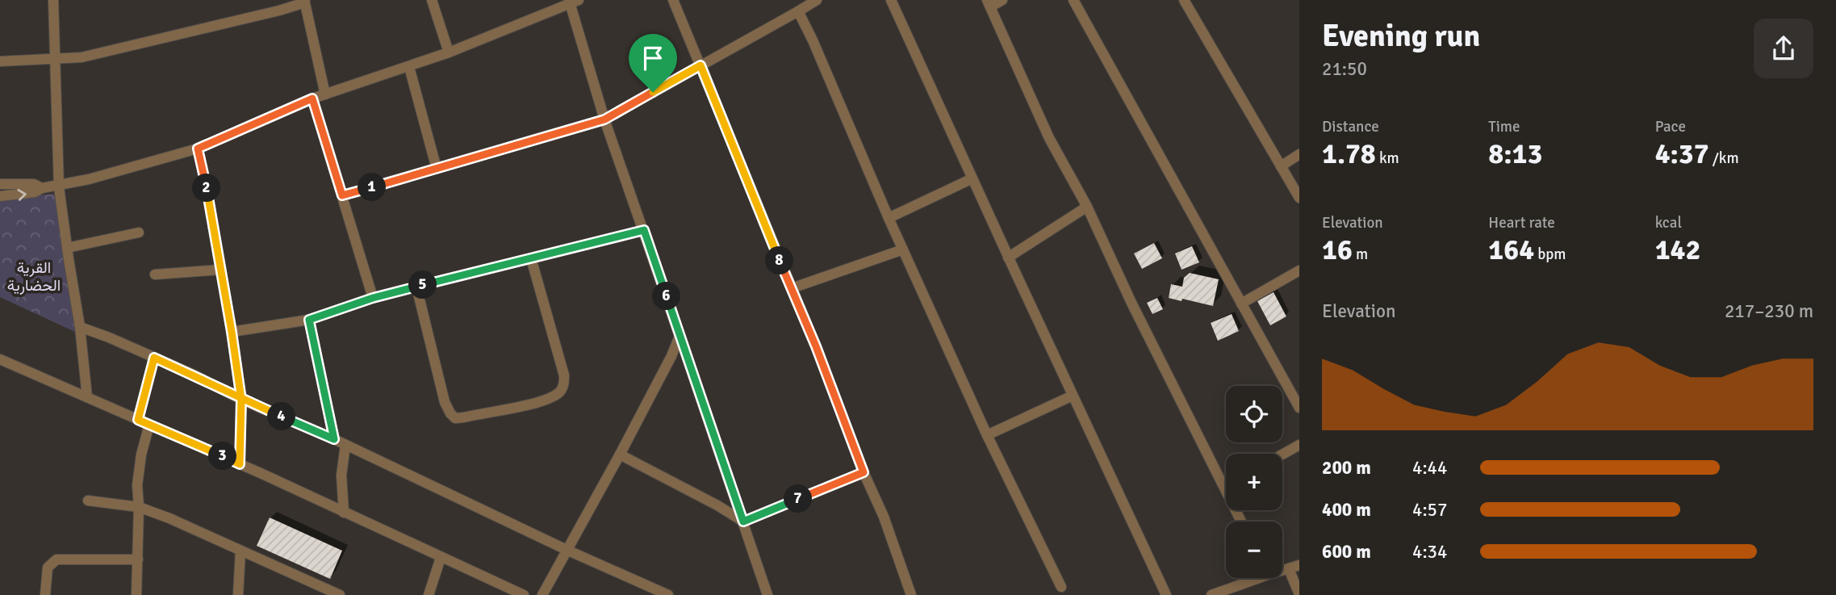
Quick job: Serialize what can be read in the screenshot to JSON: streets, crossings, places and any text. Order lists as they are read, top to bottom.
{
  "parks": ["القرية الحضارية"],
  "page": {
    "heading": ["Evening run", "21:50"],
    "stats": [
      ["Distance", "1.78 km"],
      ["Time", "8:13"],
      ["Pace", "4:37 /km"],
      ["Elevation", "16 m"],
      ["Heart rate", "164 bpm"],
      ["kcal", "142"]
    ],
    "pins": [
      "1",
      "2",
      "8",
      "5",
      "6",
      "4",
      "3",
      "7"
    ],
    "chart": ["Elevation", "217–230 m"],
    "map_buttons": ["+", "−"],
    "list": [
      {
        "name": "200 m",
        "note": "4:44"
      },
      {
        "name": "400 m",
        "note": "4:57"
      },
      {
        "name": "600 m",
        "note": "4:34"
      }
    ]
  }
}
